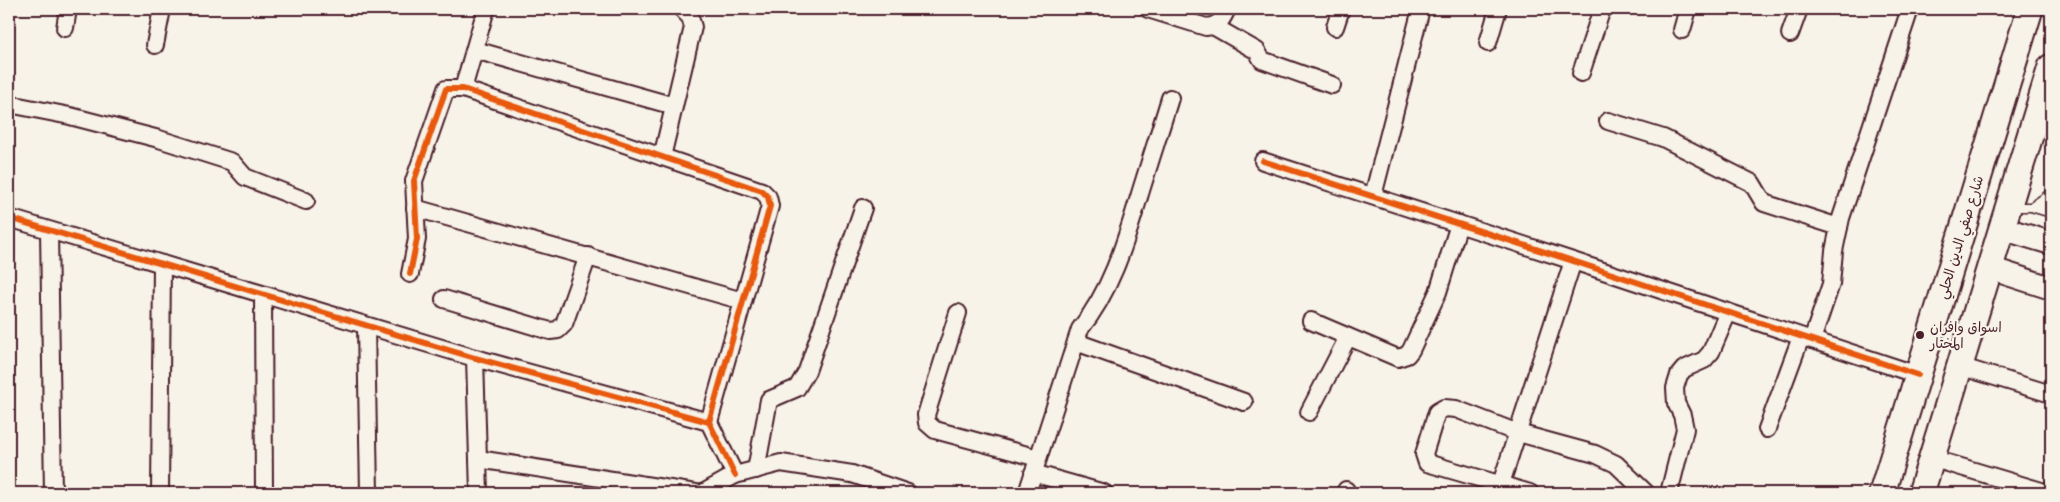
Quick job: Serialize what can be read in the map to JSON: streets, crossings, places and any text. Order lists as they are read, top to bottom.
{
  "streets": {
    "main road": ["شارع صفي الدين الحلي"]
  },
  "places": ["اسواق وافران المختار"]
}
